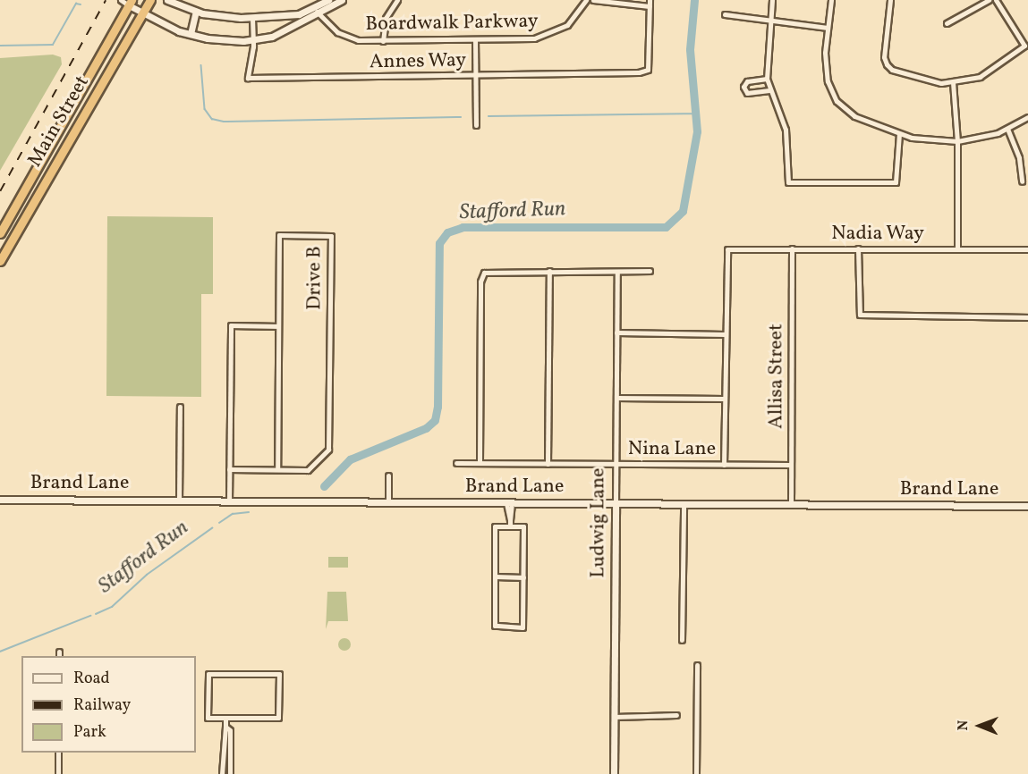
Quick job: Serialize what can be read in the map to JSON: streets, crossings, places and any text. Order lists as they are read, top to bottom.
{
  "streets": {
    "highway": ["Main Street"],
    "street": [
      "Boardwalk Parkway",
      "Annes Way",
      "Nadia Way",
      "Drive B",
      "Allisa Street",
      "Nina Lane",
      "Brand Lane",
      "Ludwig Lane"
    ]
  },
  "crossings": [
    ["Nadia Way", "Allisa Street"],
    ["Allisa Street", "Nina Lane"],
    ["Allisa Street", "Brand Lane"],
    ["Nina Lane", "Ludwig Lane"],
    ["Brand Lane", "Ludwig Lane"]
  ],
  "water": ["Stafford Run"],
  "legend": ["Road", "Railway", "Park"],
  "north": "left"
}
